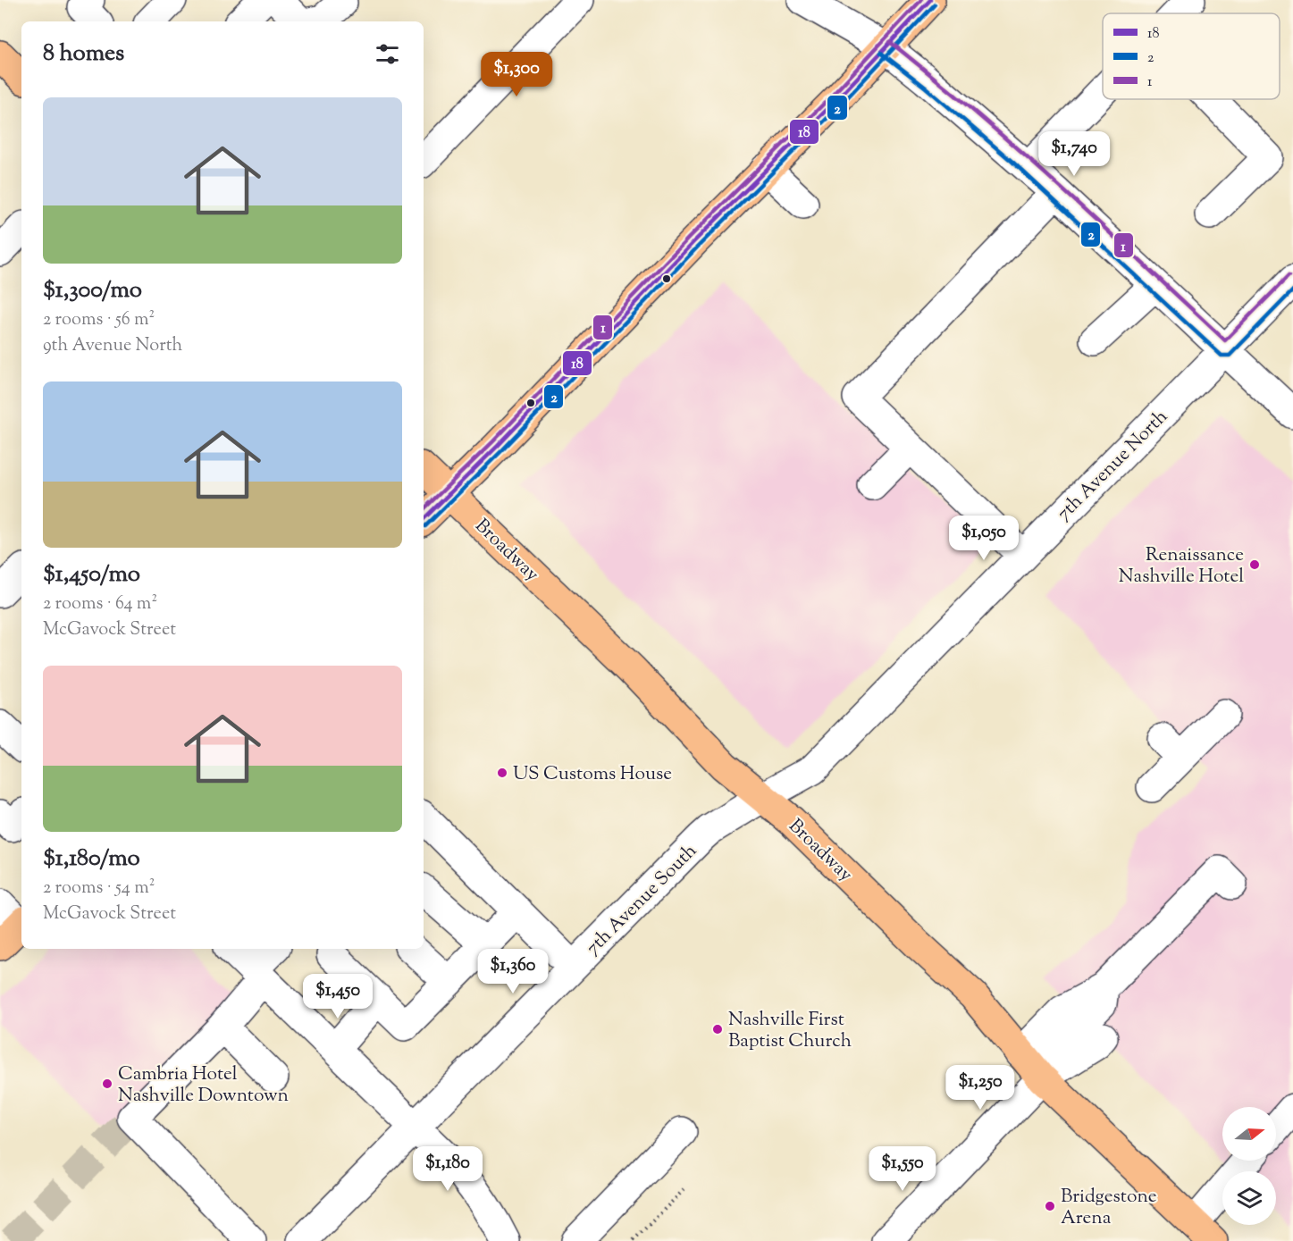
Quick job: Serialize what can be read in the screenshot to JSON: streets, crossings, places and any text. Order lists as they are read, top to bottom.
{
  "streets": {
    "main road": ["Broadway"],
    "street": ["7th Avenue North", "7th Avenue South"]
  },
  "crossings": [
    ["7th Avenue North", "Broadway"],
    ["7th Avenue North", "7th Avenue South"],
    ["Broadway", "7th Avenue South"]
  ],
  "places": [
    "Renaissance Nashville Hotel",
    "US Customs House",
    "Nashville First Baptist Church",
    "Cambria Hotel Nashville Downtown",
    "Bridgestone Arena"
  ],
  "lines": ["transit line 18", "transit line 1", "transit line 2"],
  "legend": ["18", "2", "1"],
  "north": "right",
  "page": {
    "heading": "8 homes",
    "price": [
      "$1,300",
      "$1,740",
      "$1,050",
      "$1,360",
      "$1,450",
      "$1,250",
      "$1,180",
      "$1,550"
    ],
    "list": [
      {
        "name": "$1,300/mo",
        "note": "2 rooms · 56 m² · 9th Avenue North"
      },
      {
        "name": "$1,450/mo",
        "note": "2 rooms · 64 m² · McGavock Street"
      },
      {
        "name": "$1,180/mo",
        "note": "2 rooms · 54 m² · McGavock Street"
      }
    ]
  }
}
